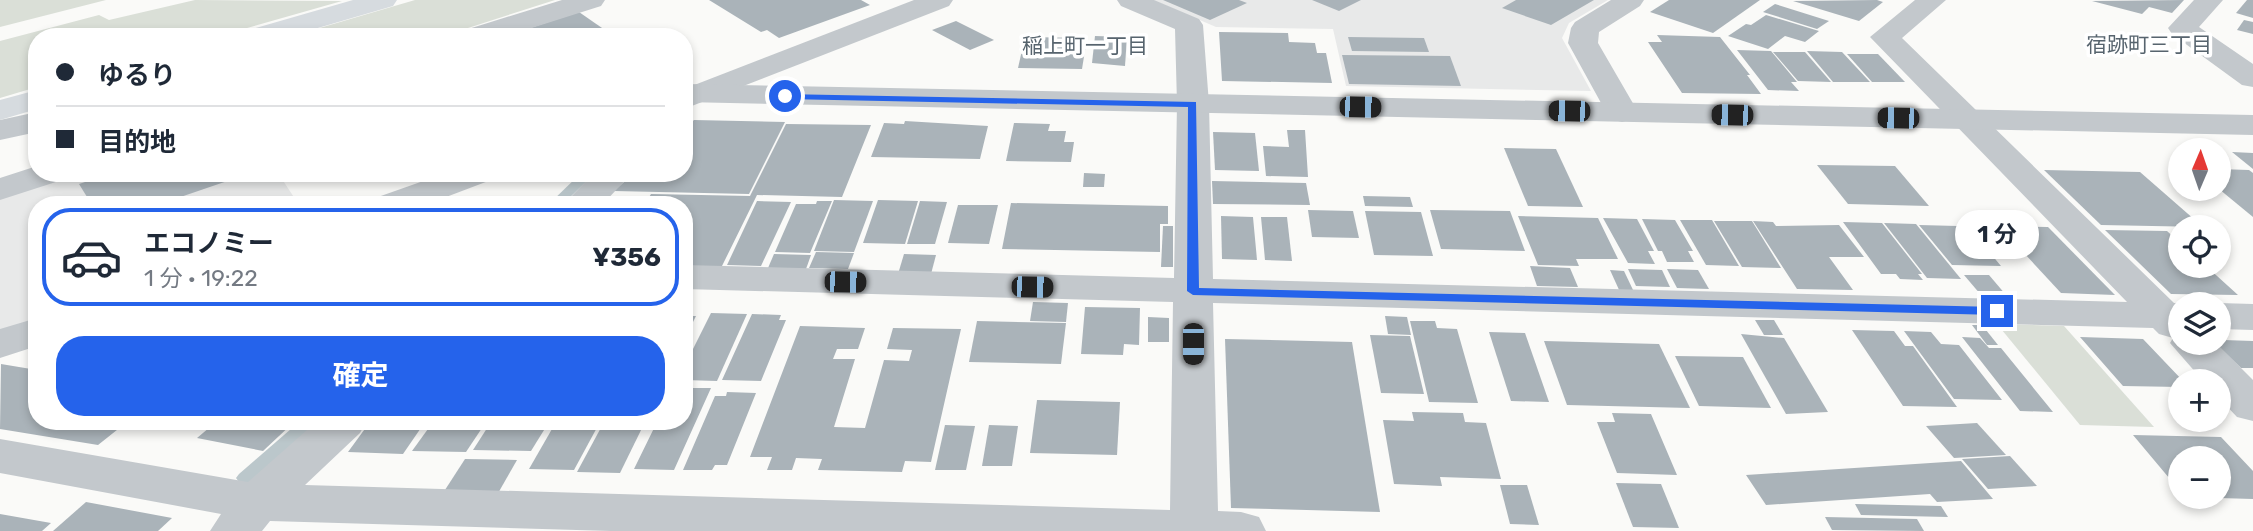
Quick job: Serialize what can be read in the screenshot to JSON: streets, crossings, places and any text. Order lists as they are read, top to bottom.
{
  "districts": ["宿跡町三丁目", "稲上町一丁目"],
  "north": "top",
  "page": {
    "banner": ["ゆるり", "目的地"],
    "map_buttons": ["+", "−"],
    "list": [
      {
        "name": "エコノミー",
        "note": "1 分 · 19:22",
        "value": "¥356"
      }
    ],
    "bubble": "1 分",
    "buttons": "確定"
  }
}
